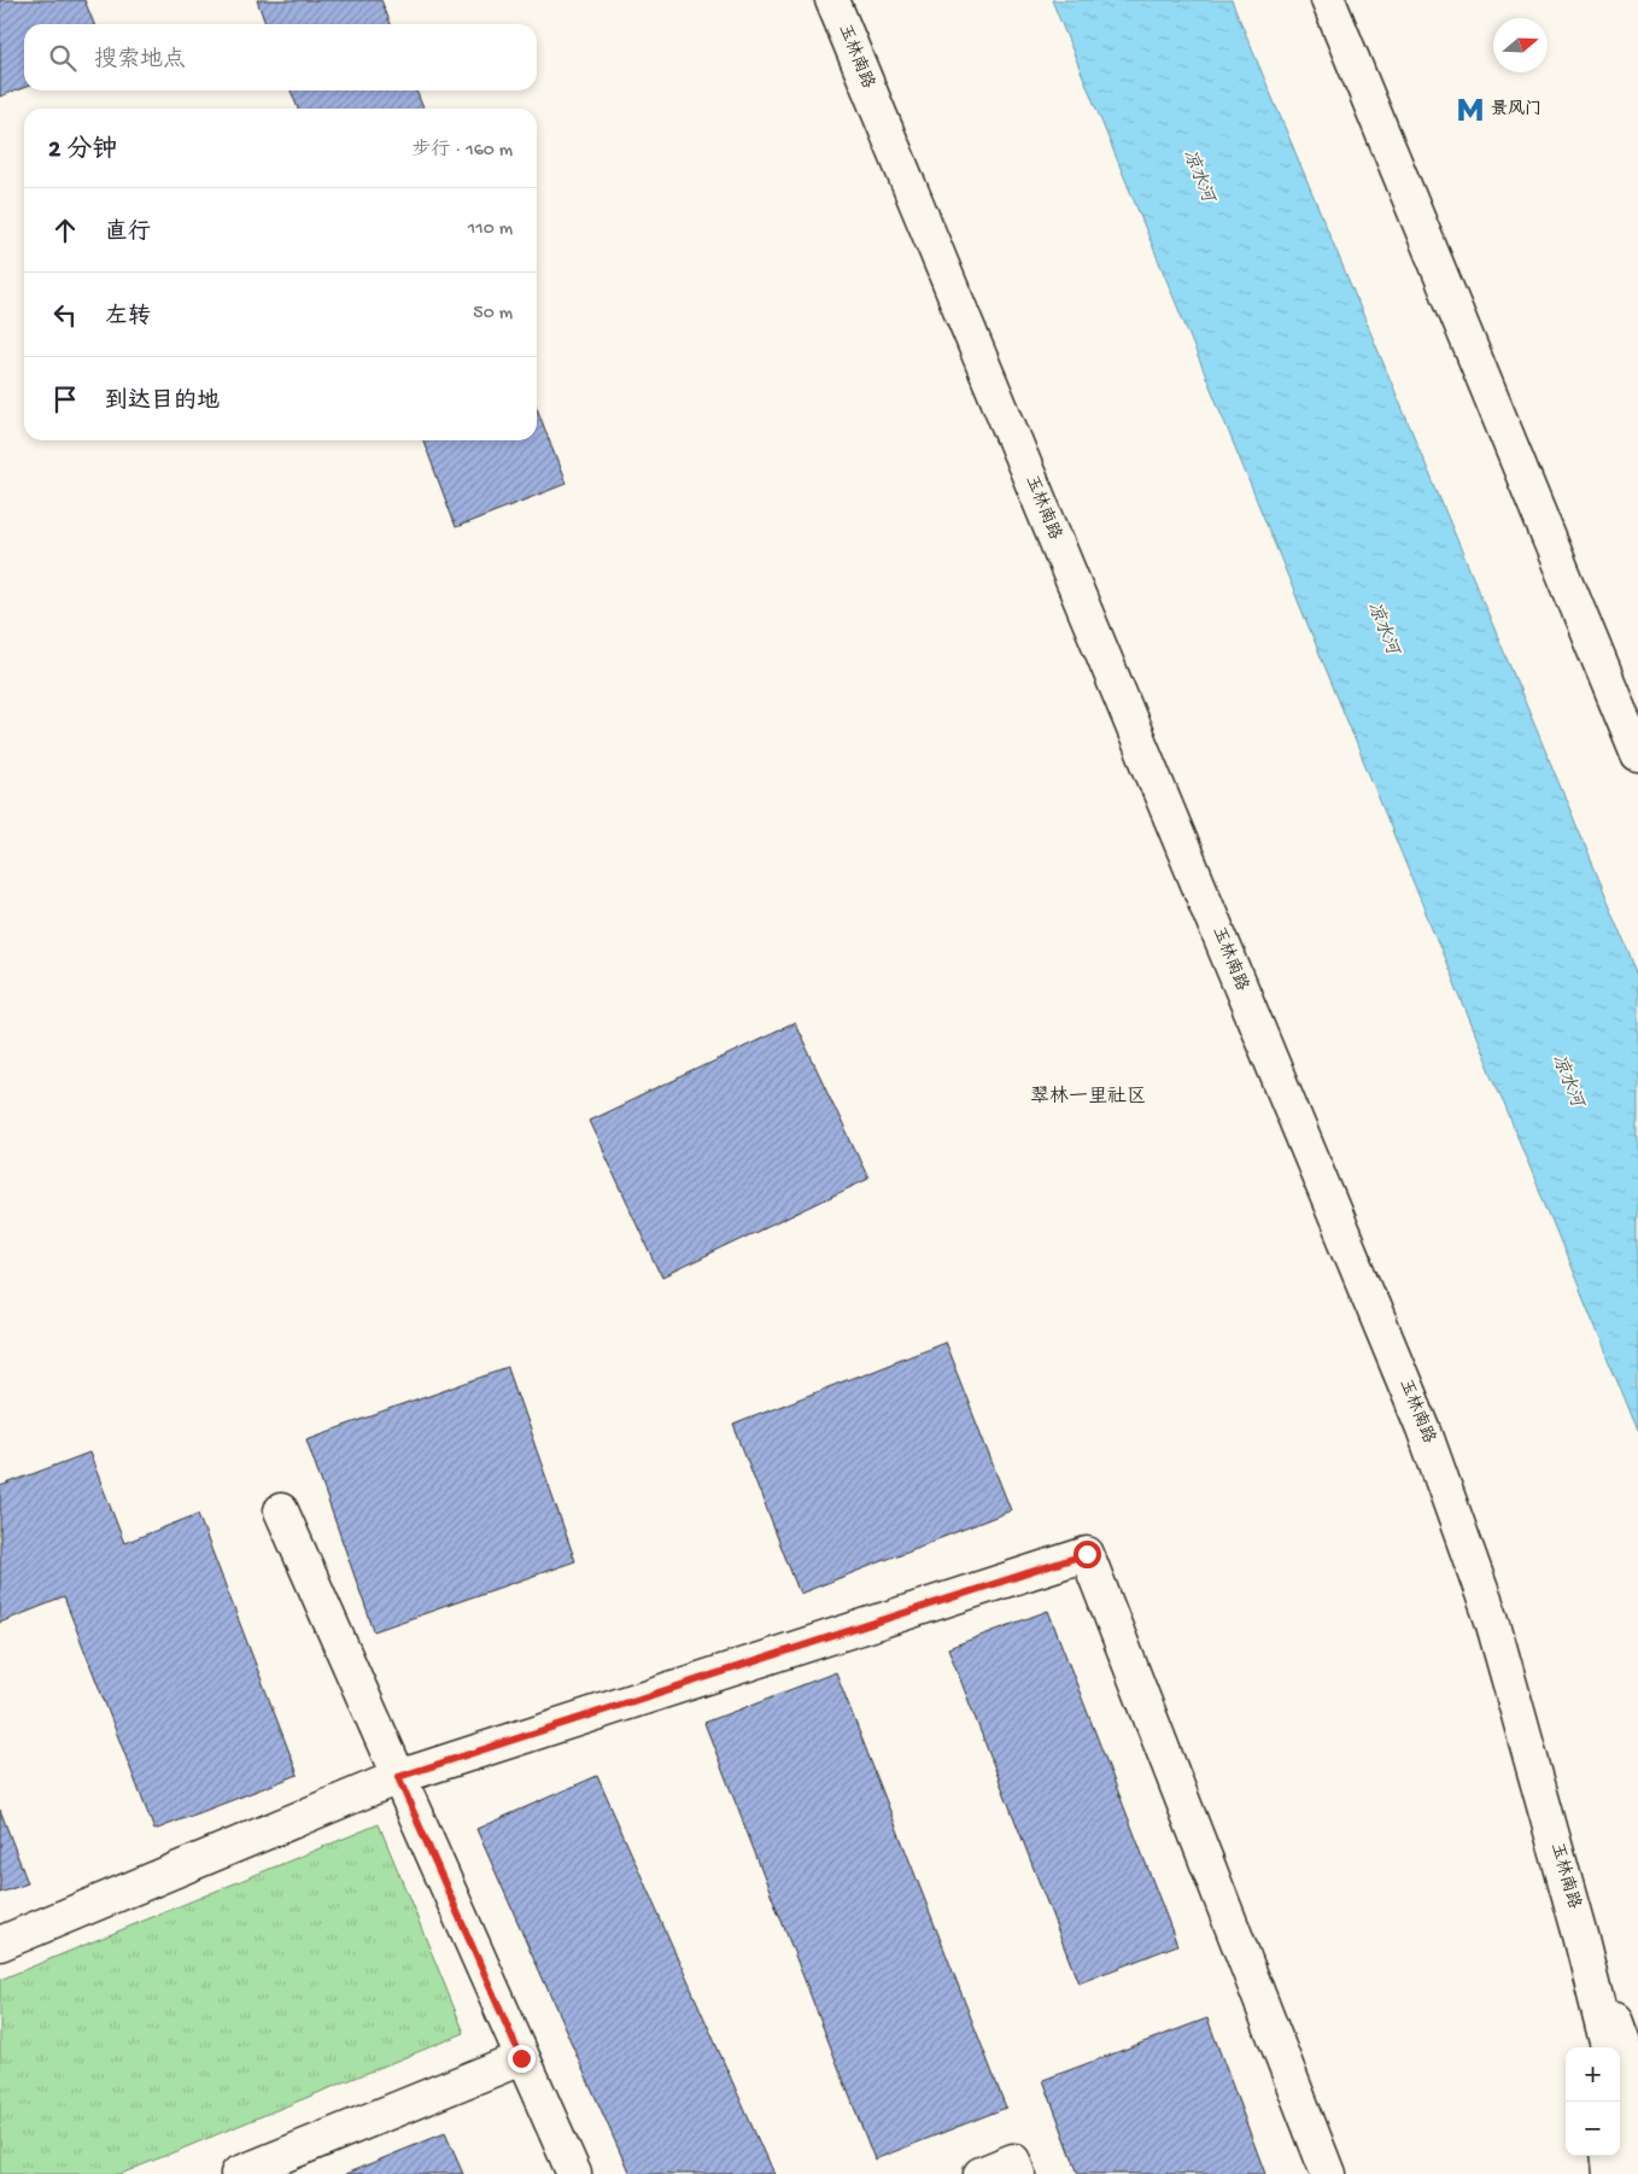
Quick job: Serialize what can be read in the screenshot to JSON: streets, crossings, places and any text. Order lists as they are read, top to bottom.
{
  "streets": {
    "street": ["玉林南路"]
  },
  "districts": ["翠林一里社区"],
  "water": ["凉水河"],
  "places": {
    "metro station": ["景风门"]
  },
  "north": "right",
  "page": {
    "search": "搜索地点",
    "heading": ["2 分钟", "步行 · 160 m"],
    "list": [
      ["直行", "110 m"],
      ["左转", "50 m"],
      "到达目的地"
    ],
    "map_buttons": ["+", "−"]
  }
}
